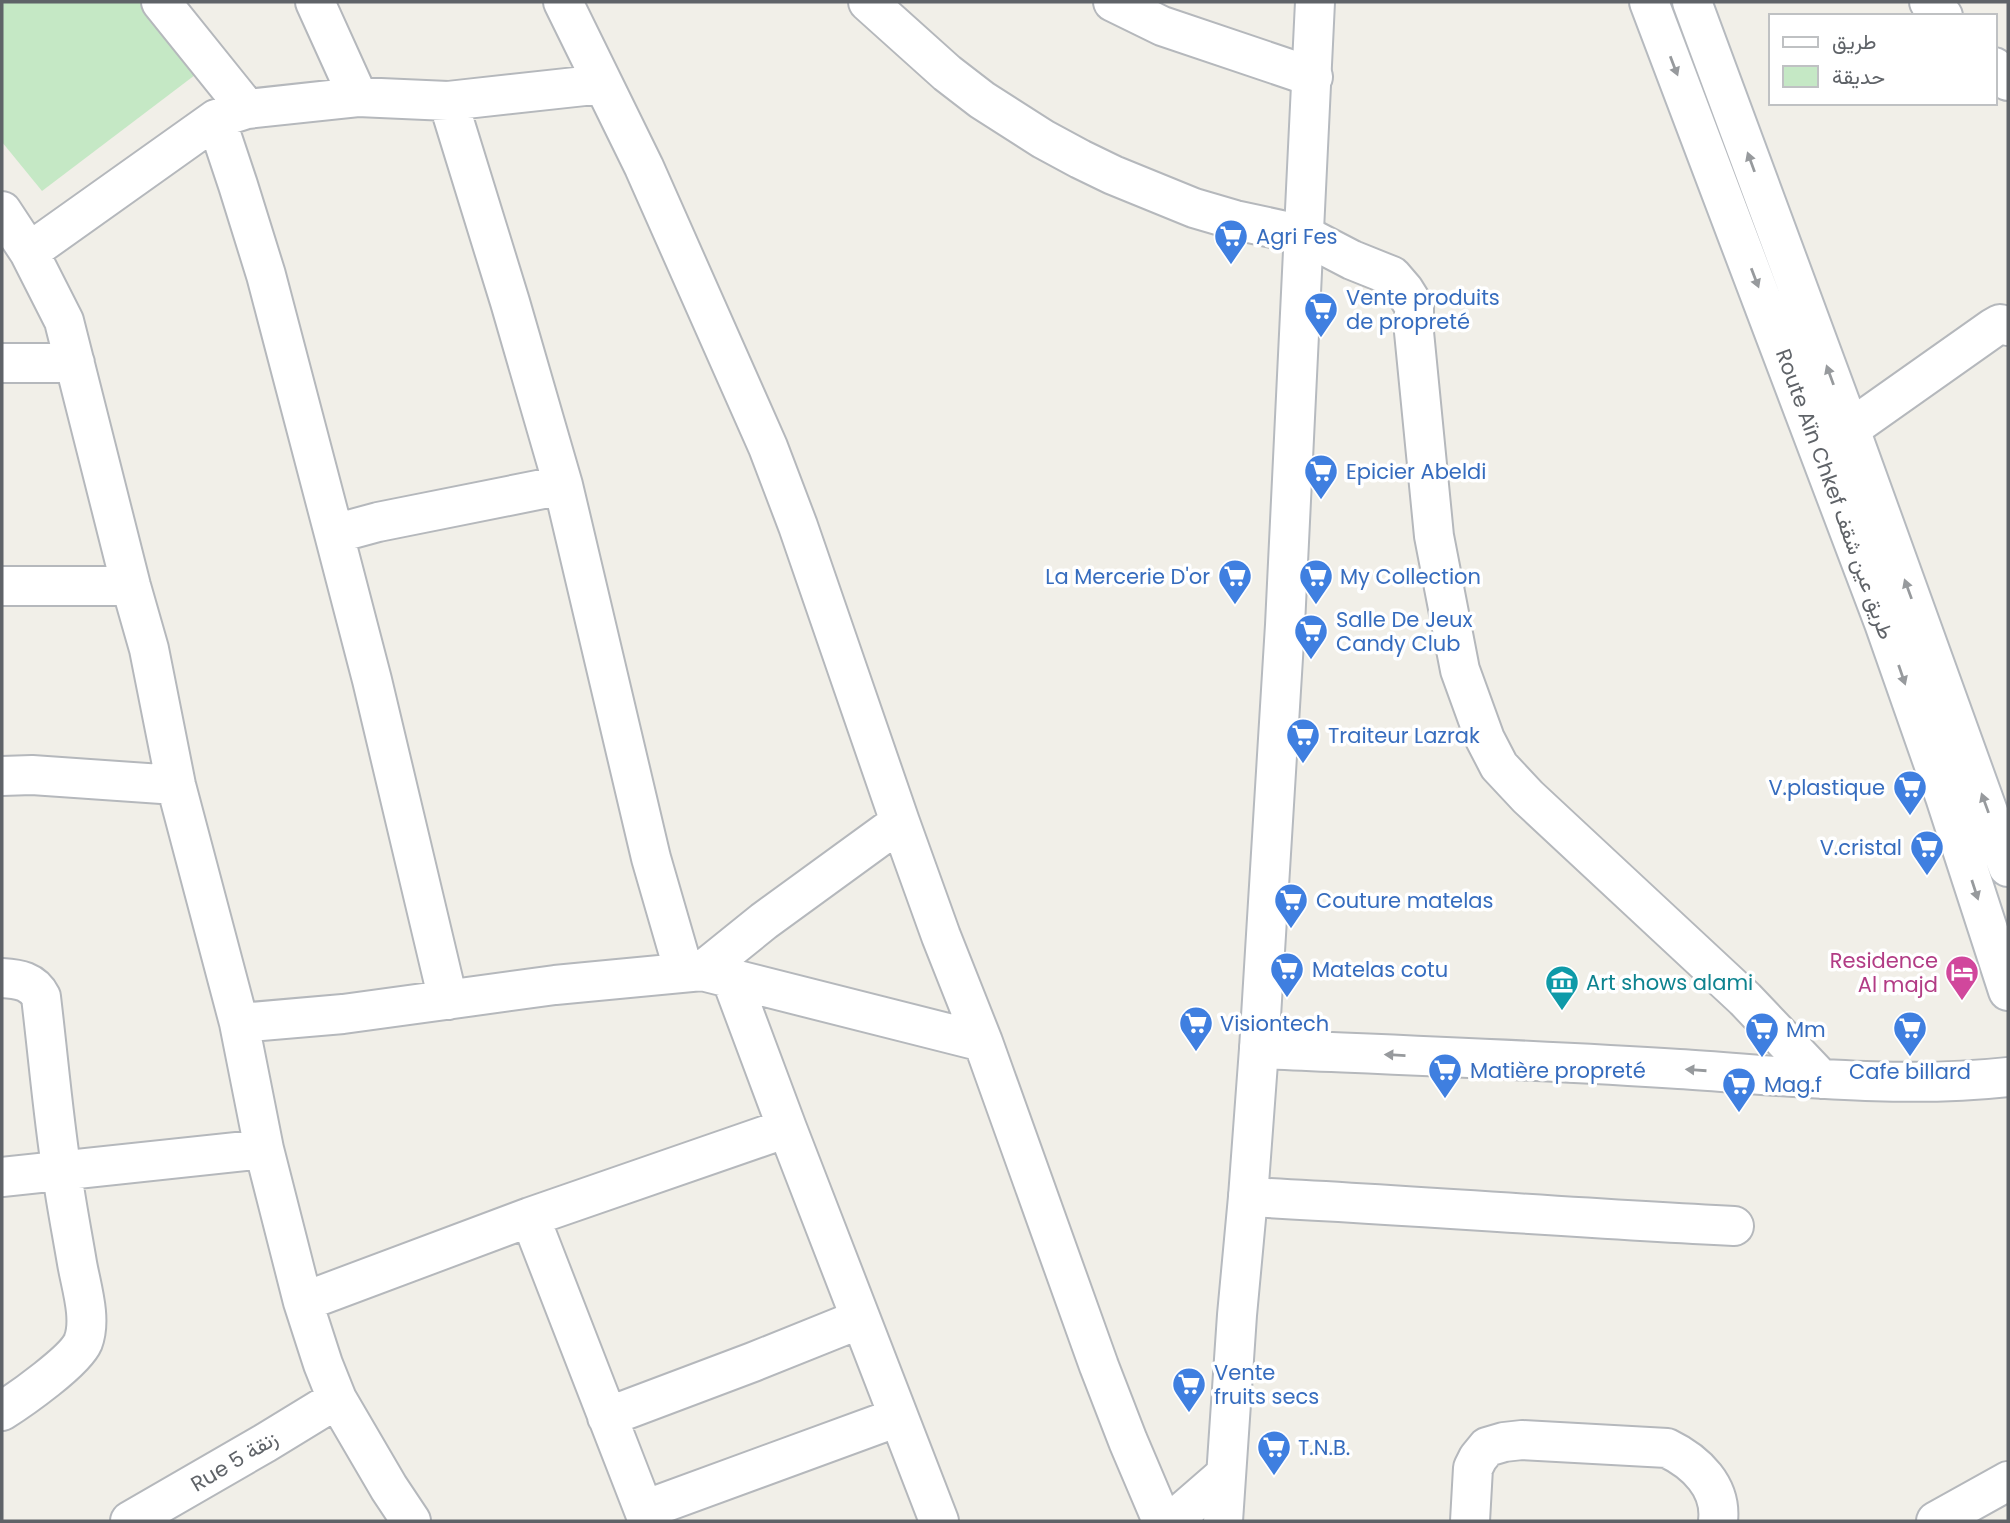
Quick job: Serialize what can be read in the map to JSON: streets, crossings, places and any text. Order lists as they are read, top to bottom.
{
  "streets": {
    "street": ["Route Aïn Chkef طريق عين شقف", "Rue 5 زنقة"]
  },
  "places": {
    "supermarket": [
      "Agri Fes",
      "Vente produits de propreté",
      "Epicier Abeldi",
      "La Mercerie D'or",
      "My Collection",
      "Salle De Jeux Candy Club",
      "Traiteur Lazrak",
      "V.plastique",
      "V.cristal",
      "Couture matelas",
      "Matelas cotu",
      "Visiontech",
      "Cafe billard",
      "Mm",
      "Matière propreté",
      "Mag.f",
      "Vente fruits secs",
      "T.N.B."
    ],
    "hotel": ["Residence Al majd"],
    "museum": ["Art shows alami"]
  },
  "legend": ["طريق", "حديقة"]
}
